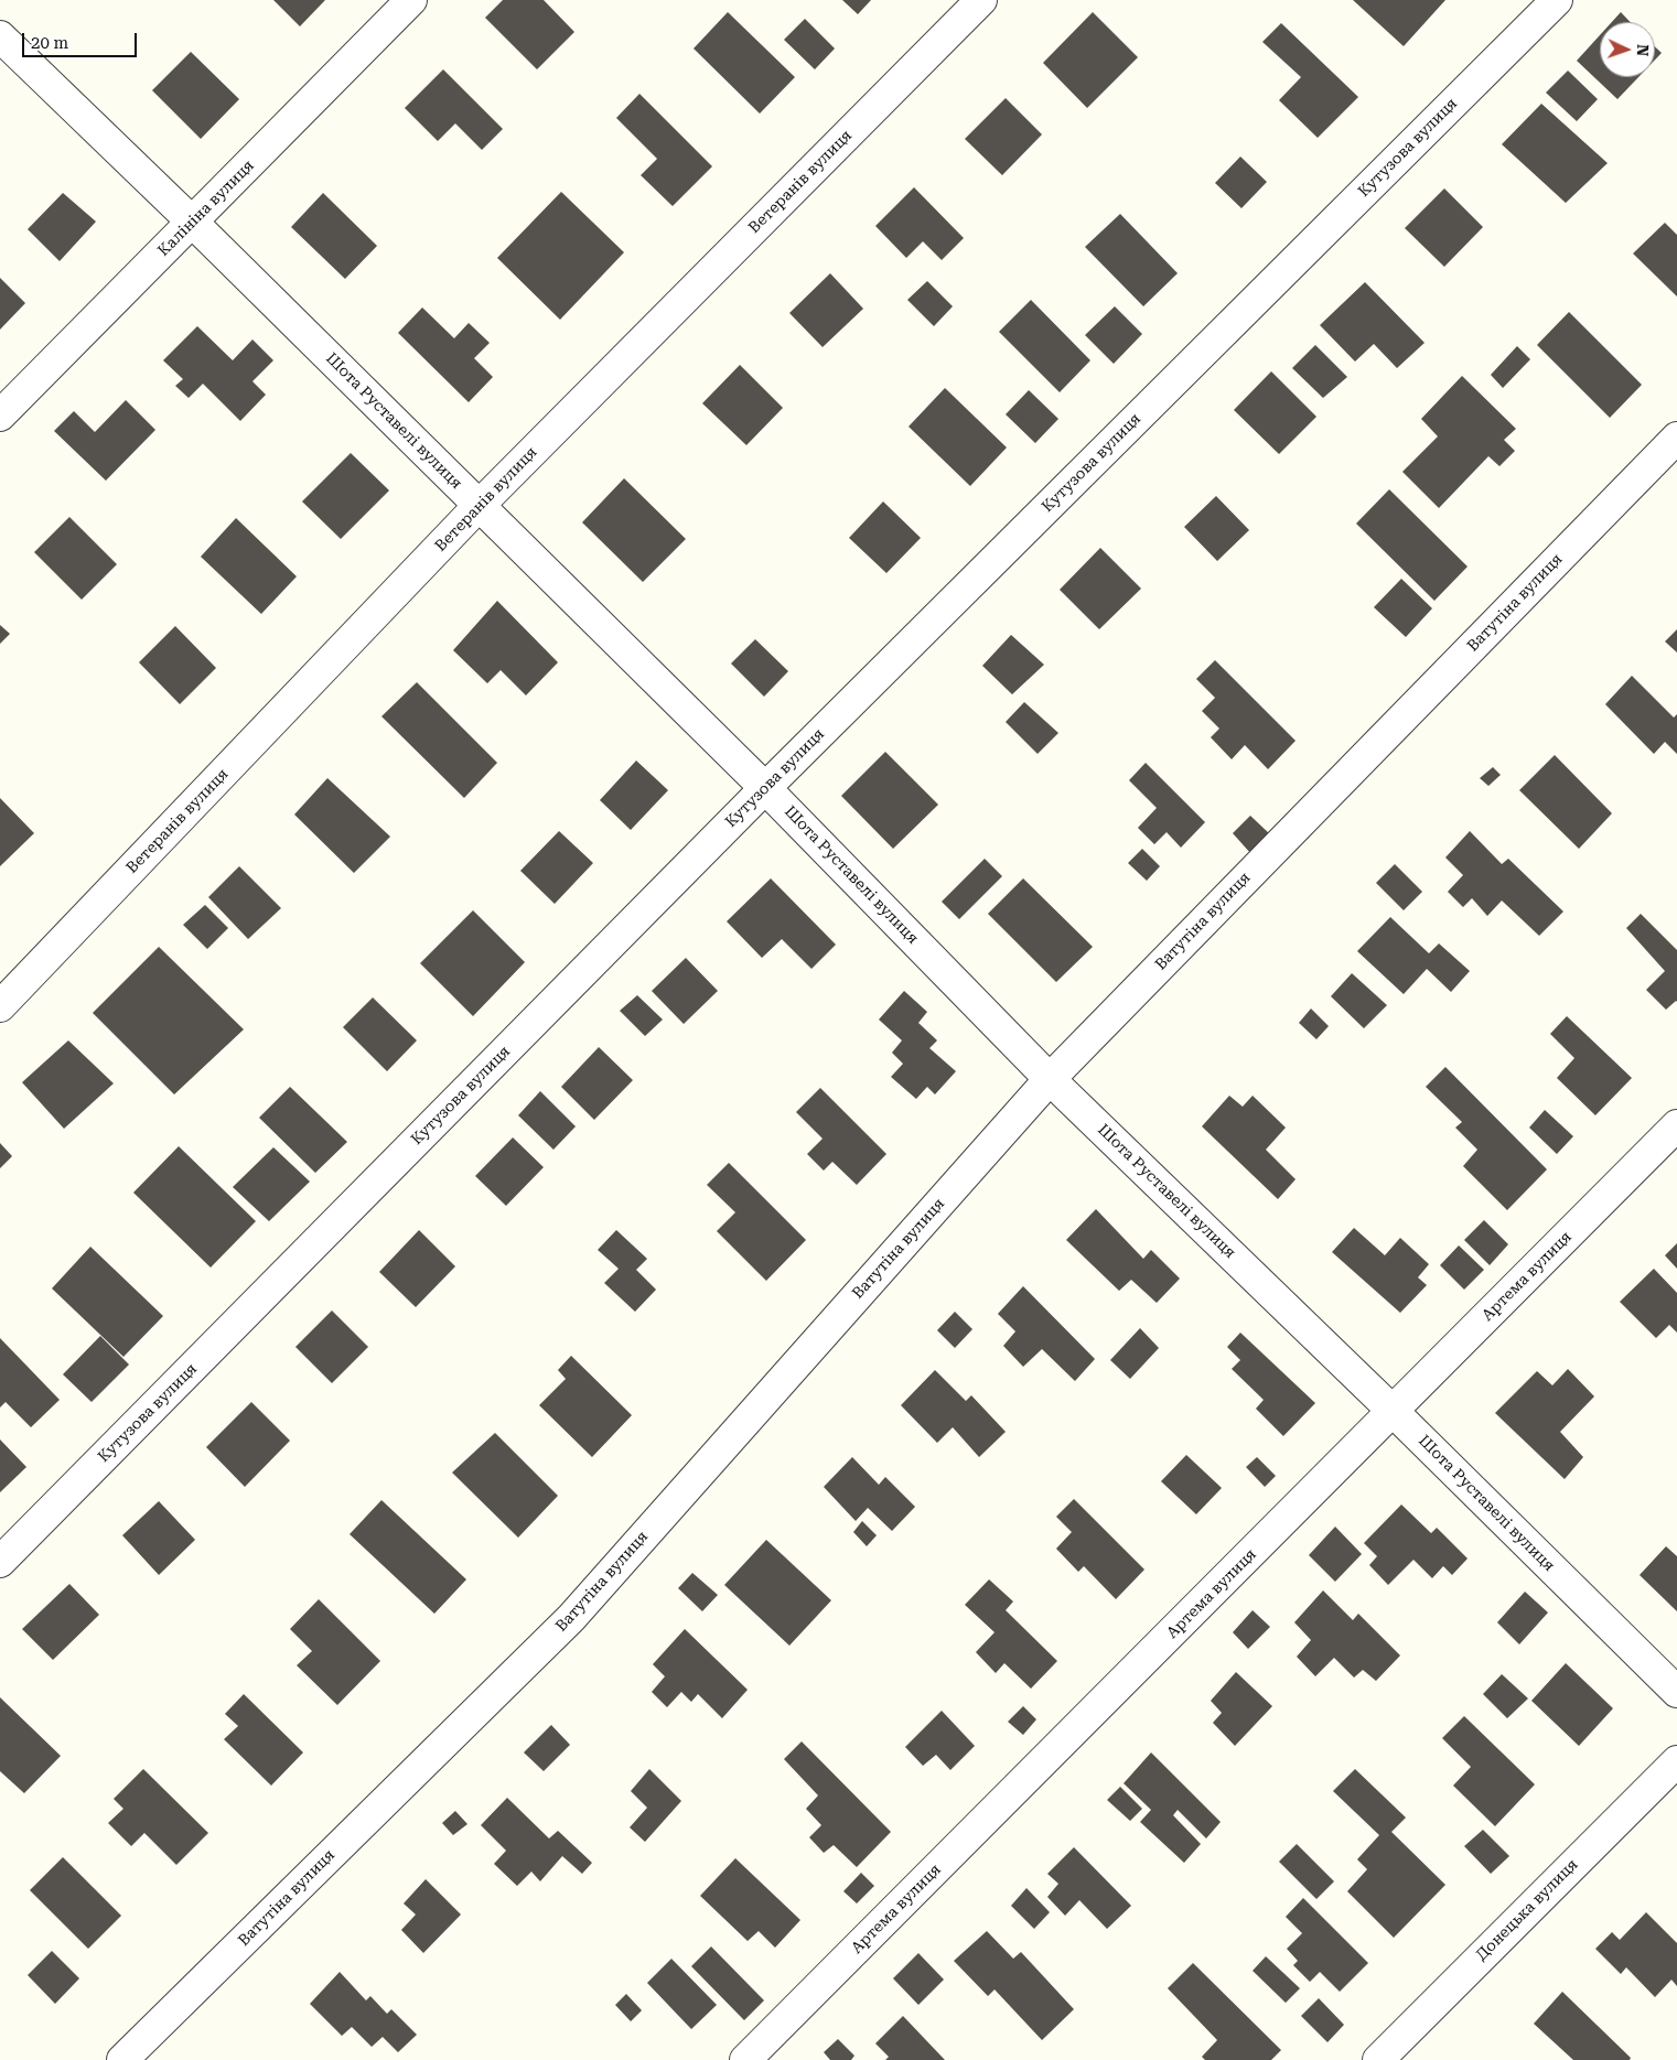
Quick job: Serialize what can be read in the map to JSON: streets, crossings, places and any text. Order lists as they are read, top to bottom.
{
  "streets": {
    "street": [
      "Кутузова вулиця",
      "Ветеранів вулиця",
      "Калініна вулиця",
      "Шота Руставелі вулиця",
      "Ватутіна вулиця",
      "Артема вулиця",
      "Донецька вулиця"
    ]
  },
  "crossings": [
    ["Кутузова вулиця", "Шота Руставелі вулиця"],
    ["Ветеранів вулиця", "Шота Руставелі вулиця"],
    ["Калініна вулиця", "Шота Руставелі вулиця"],
    ["Шота Руставелі вулиця", "Ватутіна вулиця"],
    ["Шота Руставелі вулиця", "Артема вулиця"]
  ],
  "scale_bar": "20 m",
  "north": "right"
}
